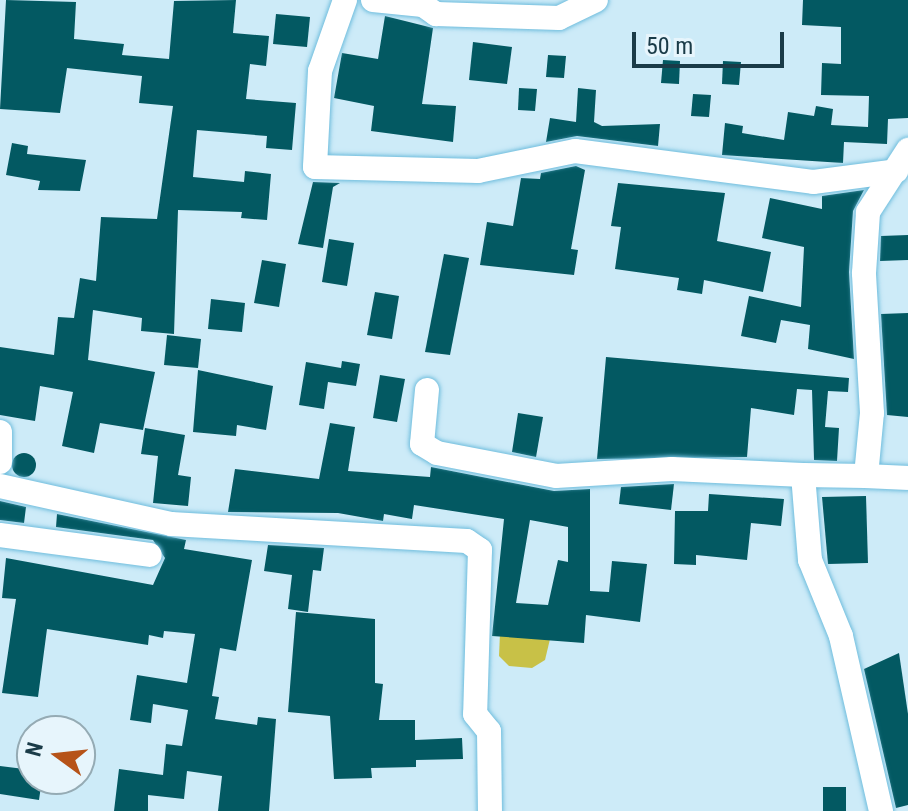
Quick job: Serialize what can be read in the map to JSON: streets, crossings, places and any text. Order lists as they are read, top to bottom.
{
  "scale_bar": "50 m",
  "north": "left"
}
